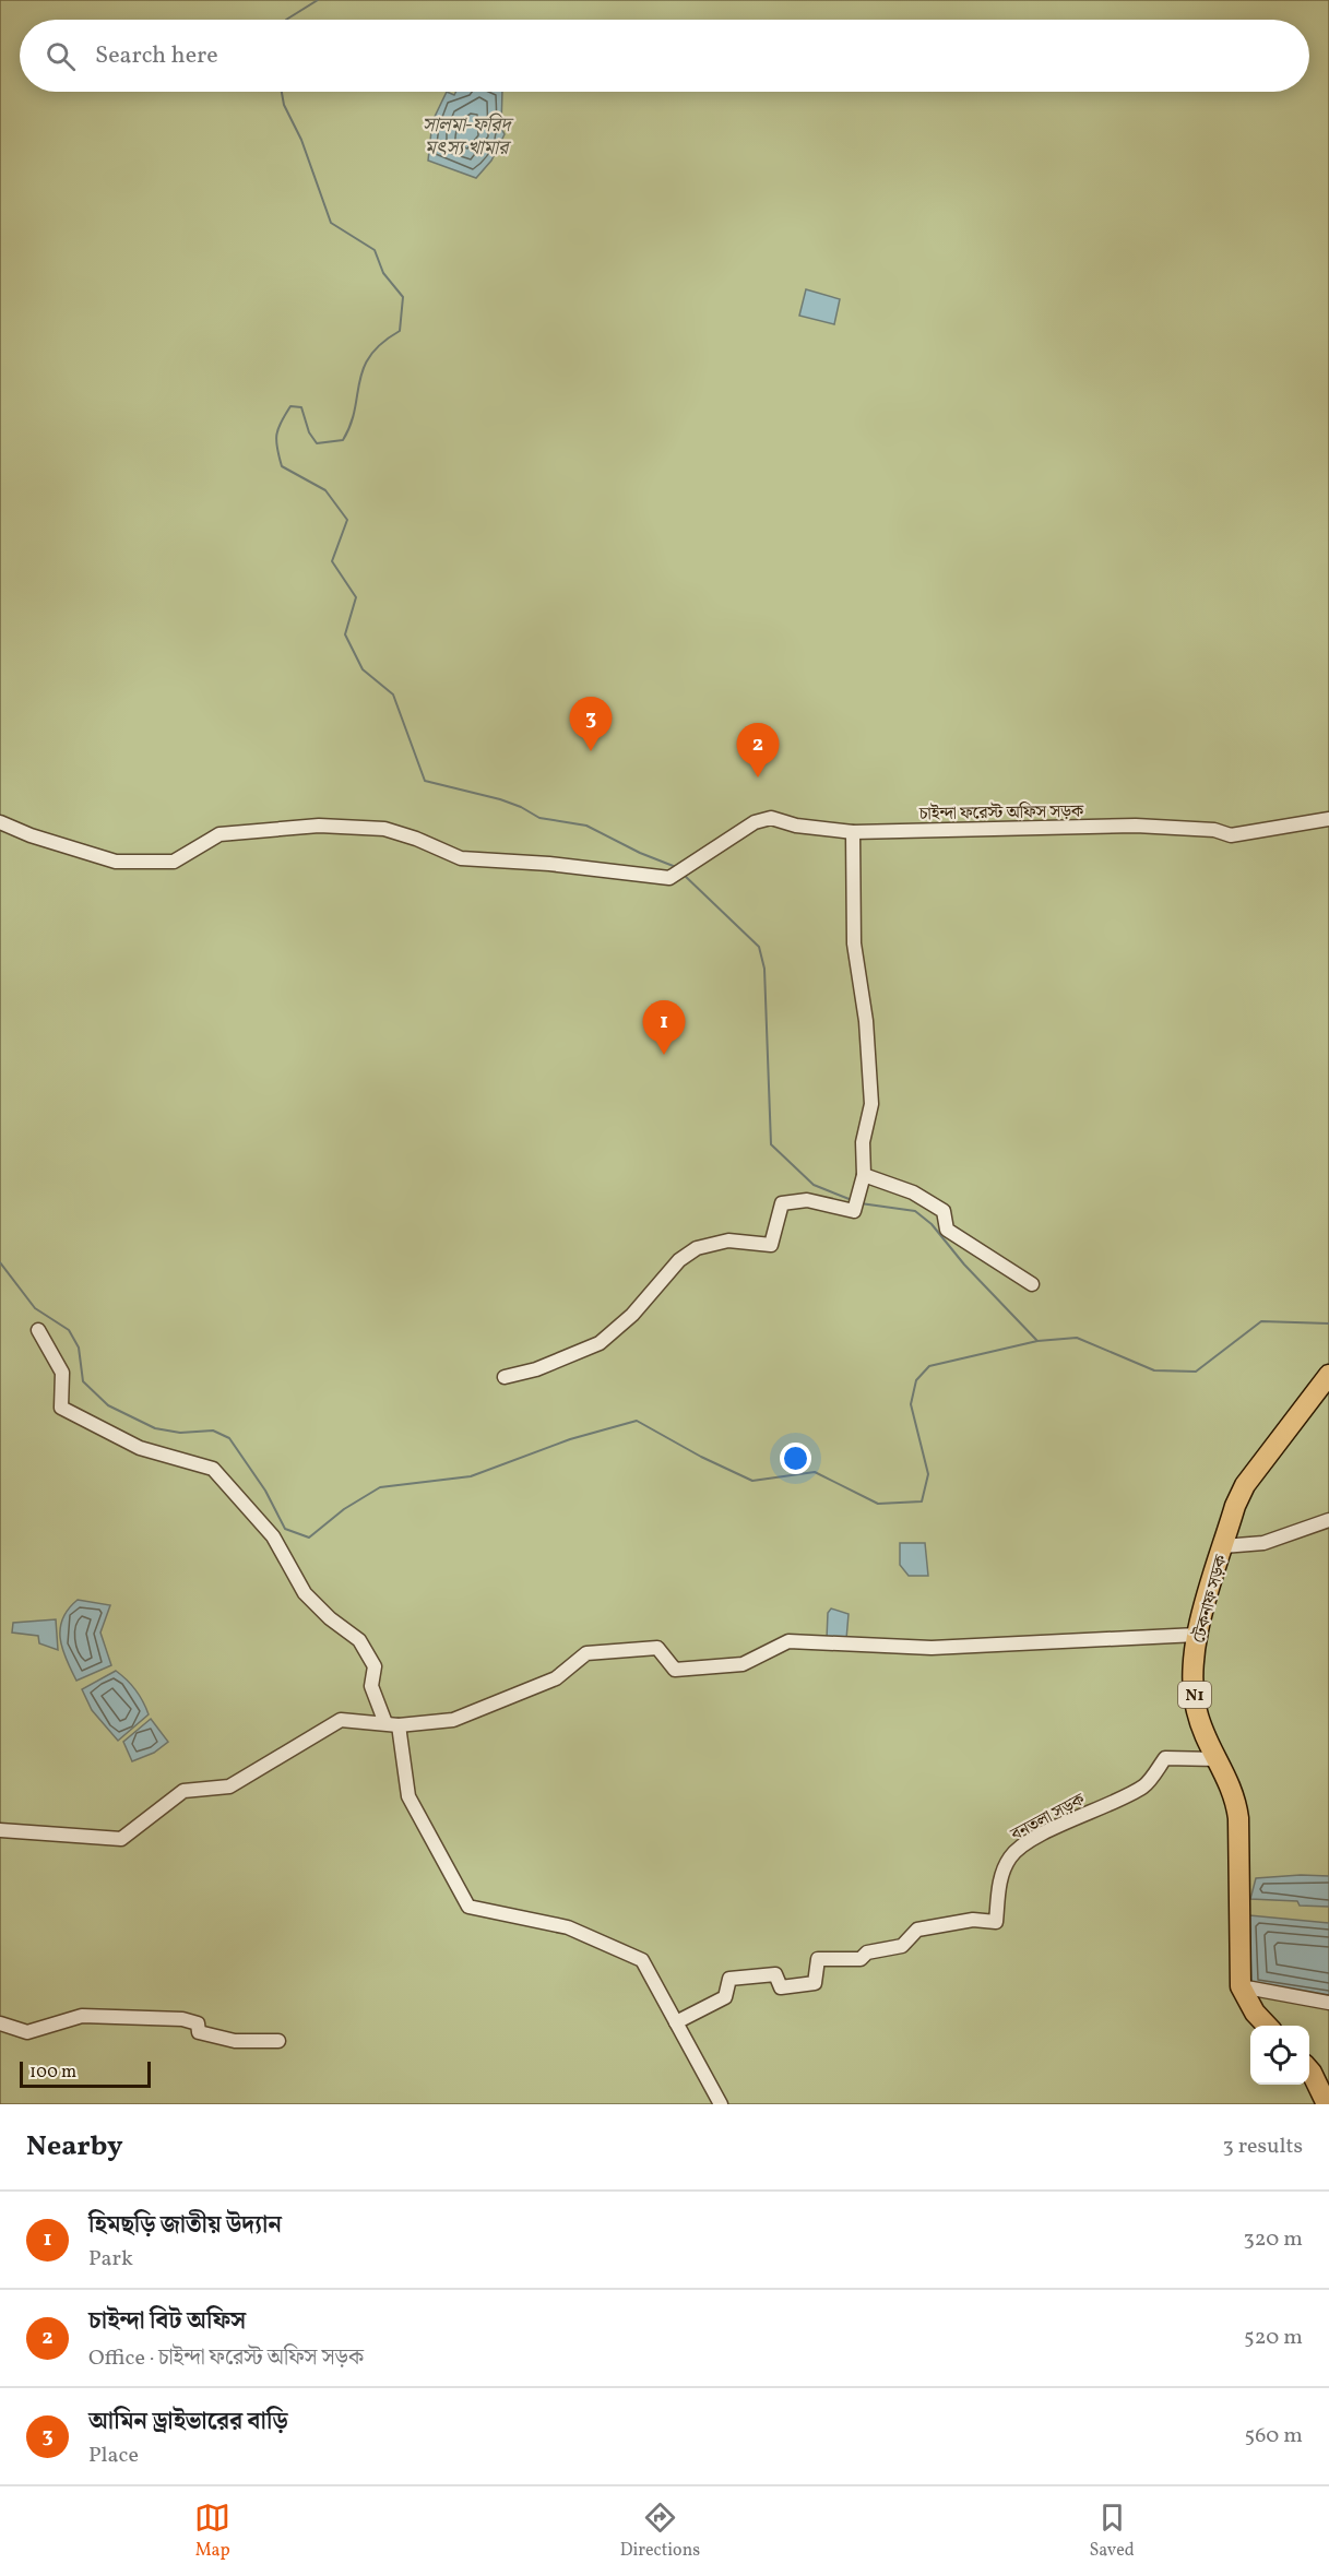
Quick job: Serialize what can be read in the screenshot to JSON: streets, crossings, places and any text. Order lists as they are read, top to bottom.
{
  "streets": {
    "highway": ["টেকনাফ সড়ক", "N1"],
    "street": ["চাইন্দা ফরেস্ট অফিস সড়ক", "বনতলা সড়ক"]
  },
  "crossings": [
    ["টেকনাফ সড়ক", "বনতলা সড়ক"]
  ],
  "water": ["সালমা-ফরিদ মৎস্য খামার"],
  "scale_bar": "100 m",
  "page": {
    "search": "Search here",
    "pins": ["3", "2", "1"],
    "scale": "100 m",
    "heading": ["Nearby", "3 results"],
    "list": [
      {
        "mark": "1",
        "name": "হিমছড়ি জাতীয় উদ্যান",
        "note": "Park",
        "value": "320 m"
      },
      {
        "mark": "2",
        "name": "চাইন্দা বিট অফিস",
        "note": "Office · চাইন্দা ফরেস্ট অফিস সড়ক",
        "value": "520 m"
      },
      {
        "mark": "3",
        "name": "আমিন ড্রাইভারের বাড়ি",
        "note": "Place",
        "value": "560 m"
      }
    ],
    "nav": ["Map", "Directions", "Saved"]
  }
}
